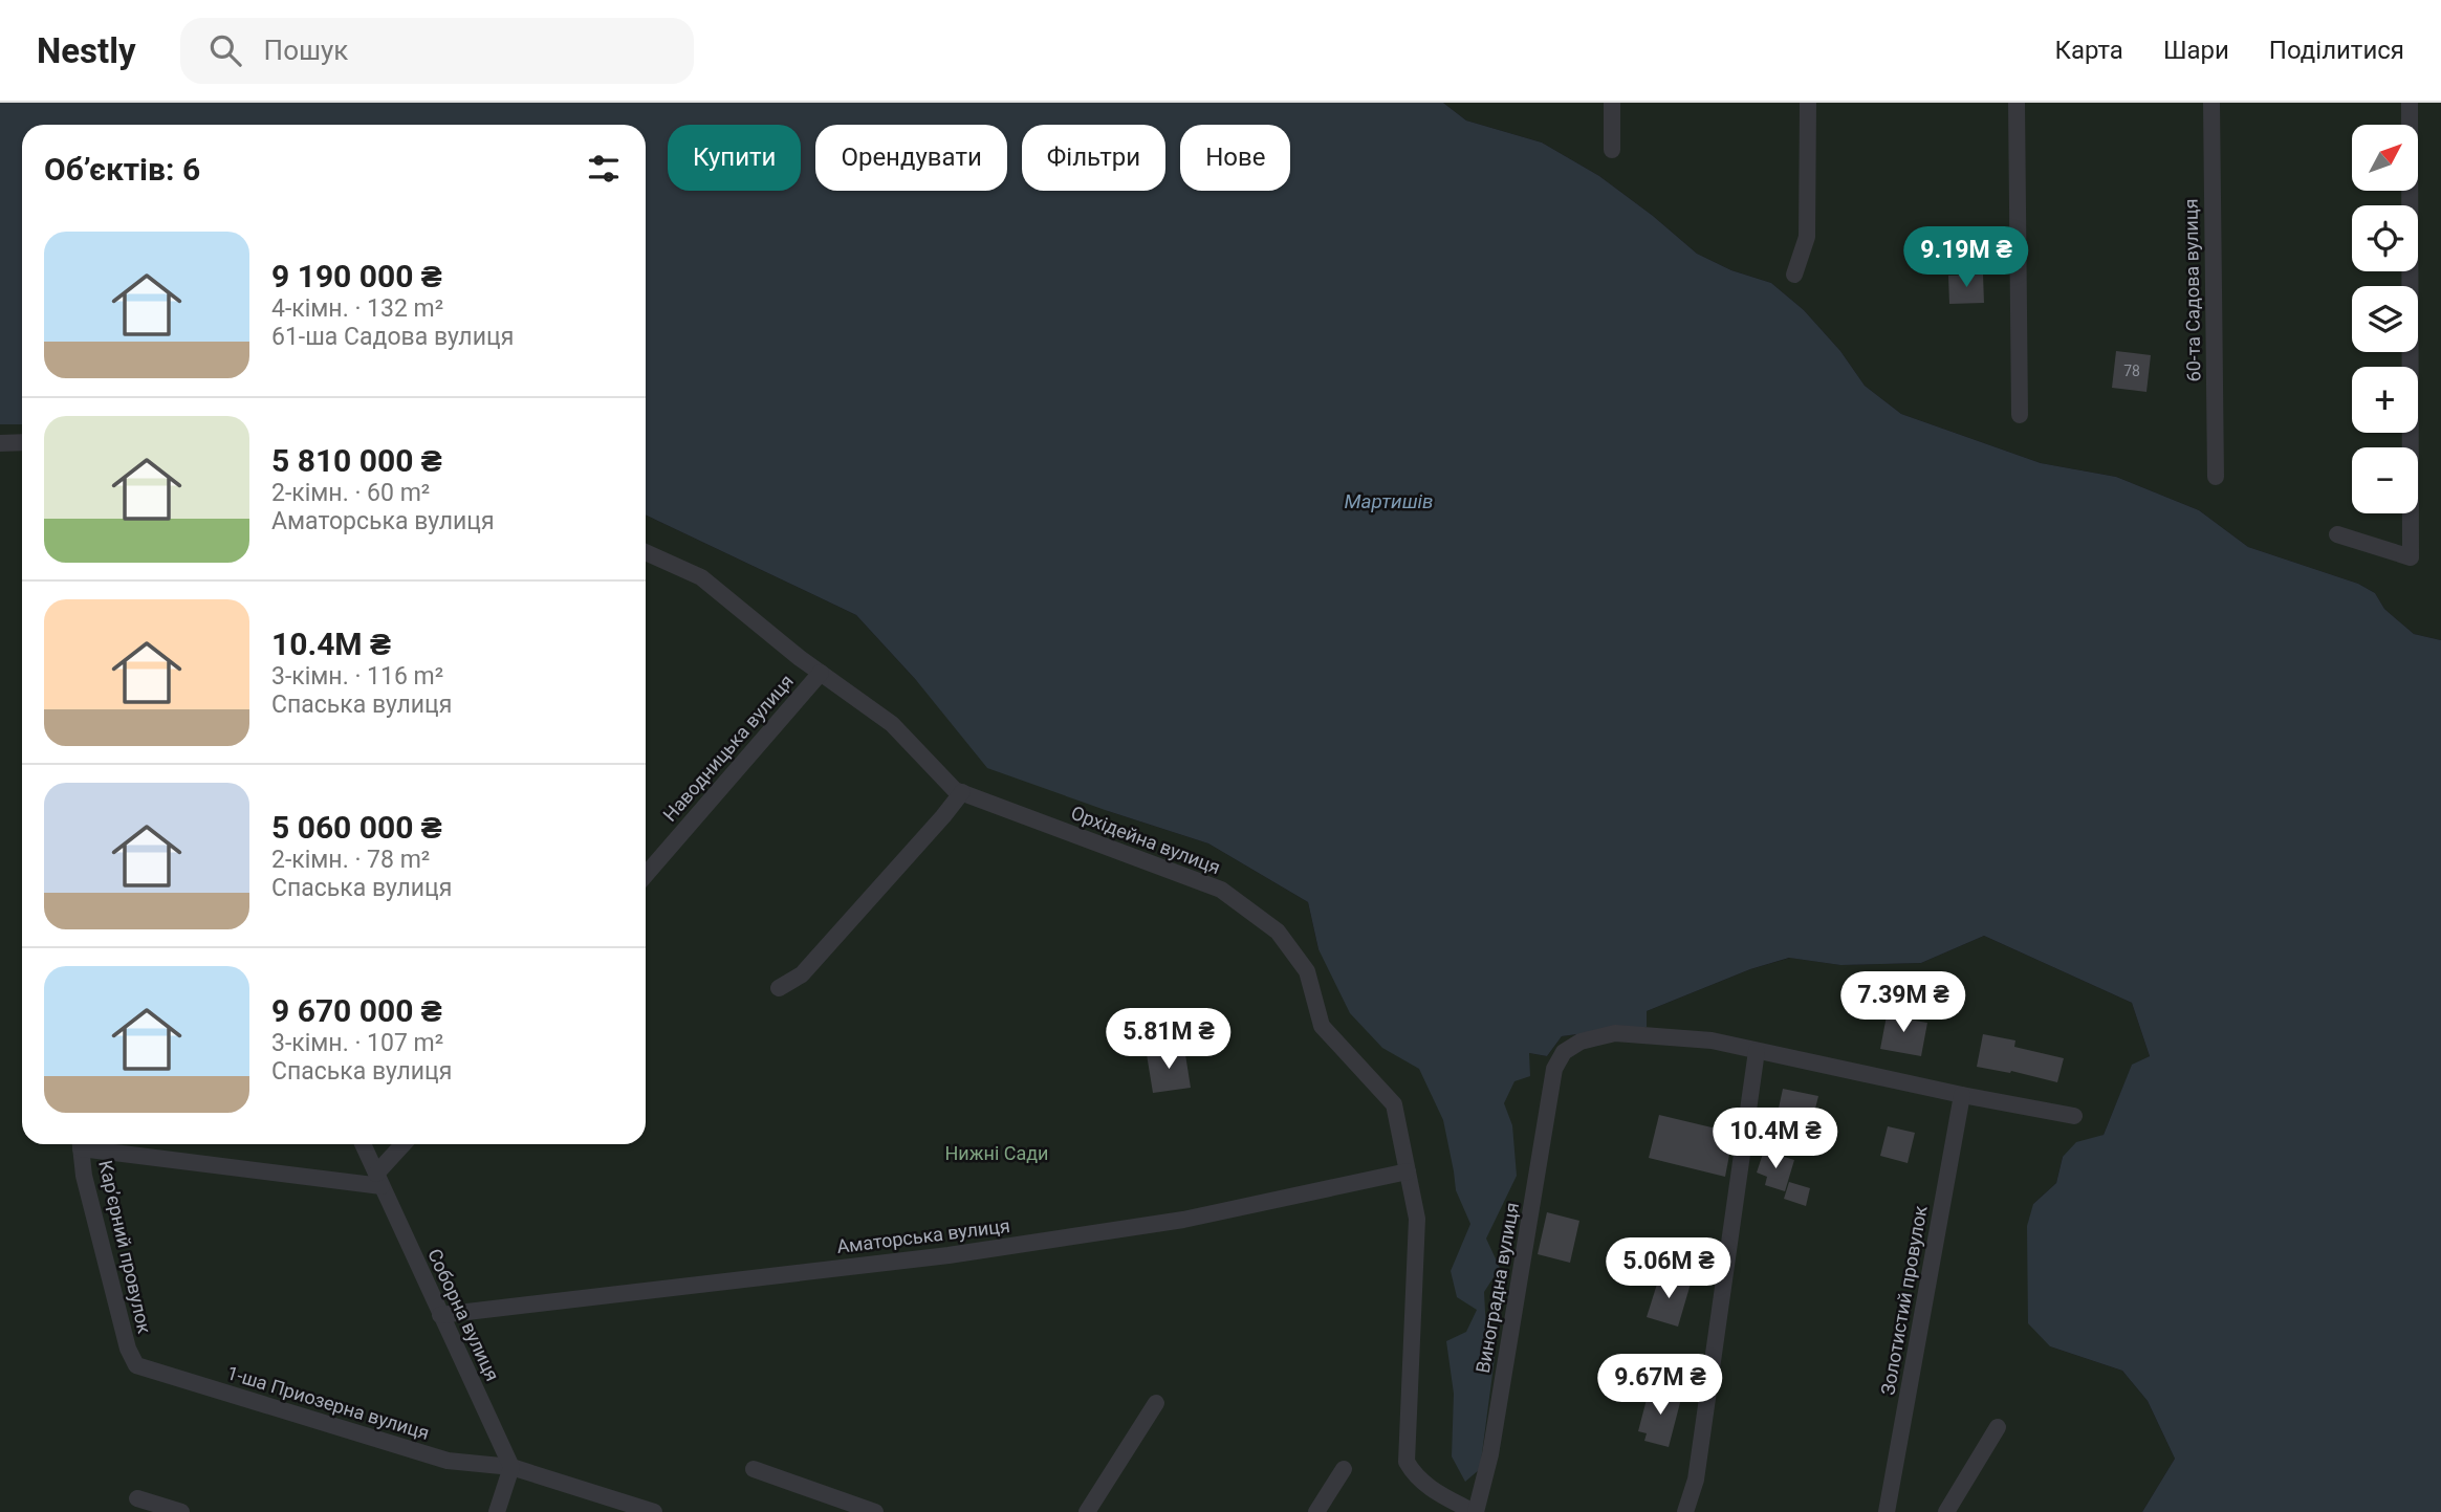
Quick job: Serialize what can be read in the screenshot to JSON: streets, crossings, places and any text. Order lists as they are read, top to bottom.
{
  "streets": {
    "street": [
      "60-та Садова вулиця",
      "Наводницька вулиця",
      "Орхідейна вулиця",
      "Аматорська вулиця",
      "Карʼєрний провулок",
      "Виноградна вулиця",
      "Золотистий провулок",
      "Соборна вулиця",
      "1-ша Приозерна вулиця"
    ]
  },
  "crossings": [
    ["Наводницька вулиця", "Орхідейна вулиця"],
    ["Орхідейна вулиця", "Аматорська вулиця"],
    ["Орхідейна вулиця", "Виноградна вулиця"],
    ["Аматорська вулиця", "Соборна вулиця"],
    ["Карʼєрний провулок", "1-ша Приозерна вулиця"],
    ["Соборна вулиця", "1-ша Приозерна вулиця"]
  ],
  "water": ["Мартишів"],
  "parks": ["Нижні Сади"],
  "house_numbers": ["78"],
  "north": "top right",
  "page": {
    "header": "Nestly",
    "search": "Пошук",
    "nav": ["Карта", "Шари", "Поділитися"],
    "map_buttons": ["+", "−"],
    "chip": [
      "Купити",
      "Орендувати",
      "Фільтри",
      "Нове"
    ],
    "heading": "Об’єктів: 6",
    "list": [
      {
        "name": "9 190 000 ₴",
        "note": "4-кімн. · 132 m² · 61-ша Садова вулиця"
      },
      {
        "name": "5 810 000 ₴",
        "note": "2-кімн. · 60 m² · Аматорська вулиця"
      },
      {
        "name": "10.4M ₴",
        "note": "3-кімн. · 116 m² · Спаська вулиця"
      },
      {
        "name": "5 060 000 ₴",
        "note": "2-кімн. · 78 m² · Спаська вулиця"
      },
      {
        "name": "9 670 000 ₴",
        "note": "3-кімн. · 107 m² · Спаська вулиця"
      }
    ],
    "price": [
      "9.19M ₴",
      "7.39M ₴",
      "5.81M ₴",
      "10.4M ₴",
      "5.06M ₴",
      "9.67M ₴"
    ]
  }
}
